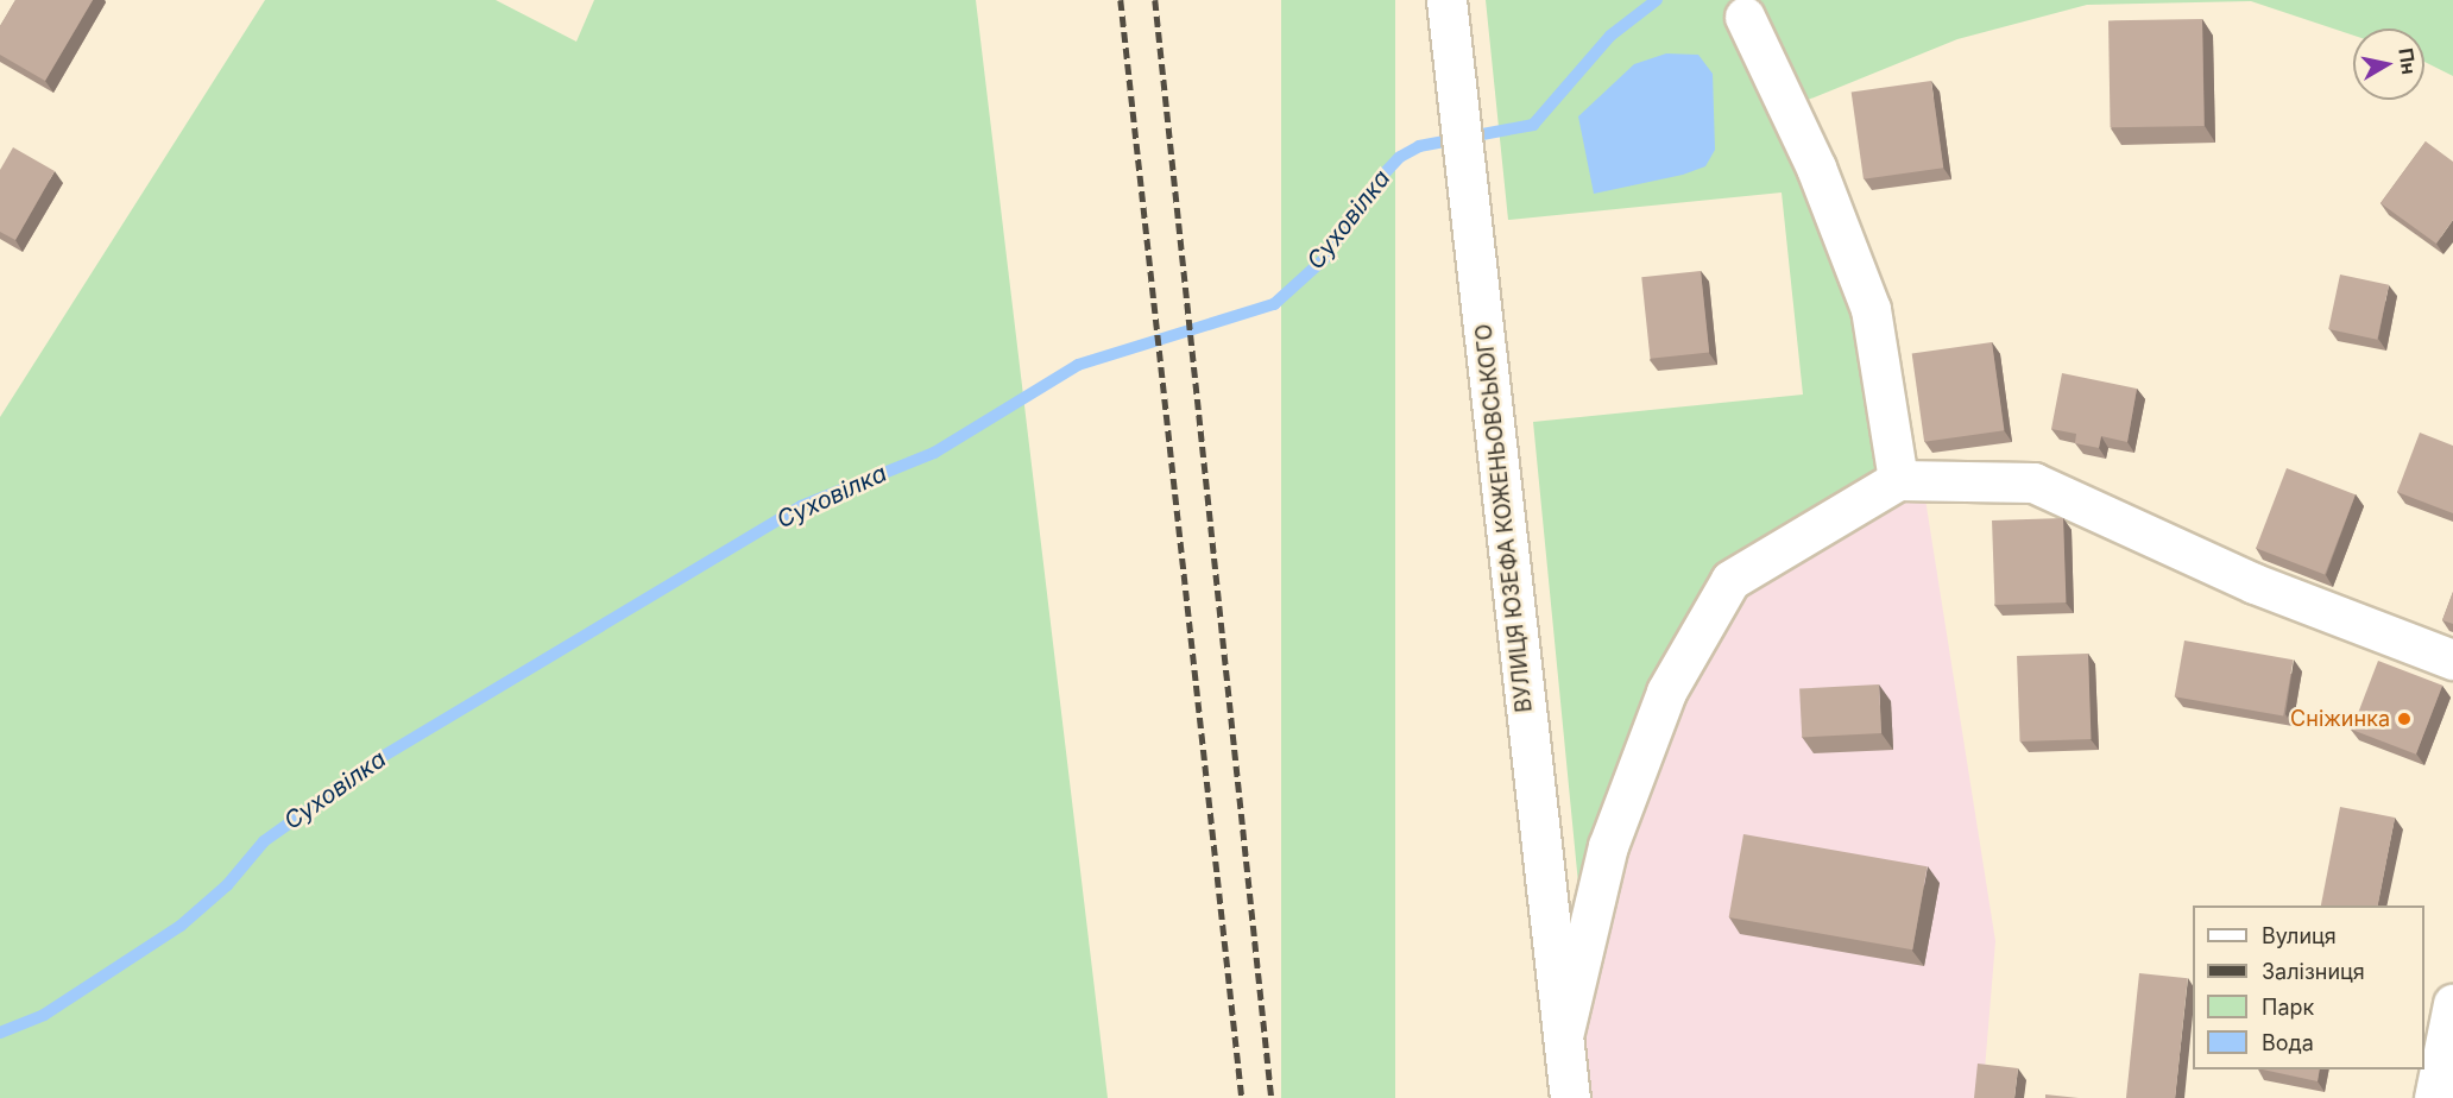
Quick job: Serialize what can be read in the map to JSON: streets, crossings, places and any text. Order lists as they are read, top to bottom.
{
  "streets": {
    "street": ["ВУЛИЦЯ ЮЗЕФА КОЖЕНЬОВСЬКОГО"]
  },
  "water": ["Суховілка"],
  "places": ["Сніжинка"],
  "legend": [
    "Вулиця",
    "Залізниця",
    "Парк",
    "Вода"
  ],
  "north": "right"
}
